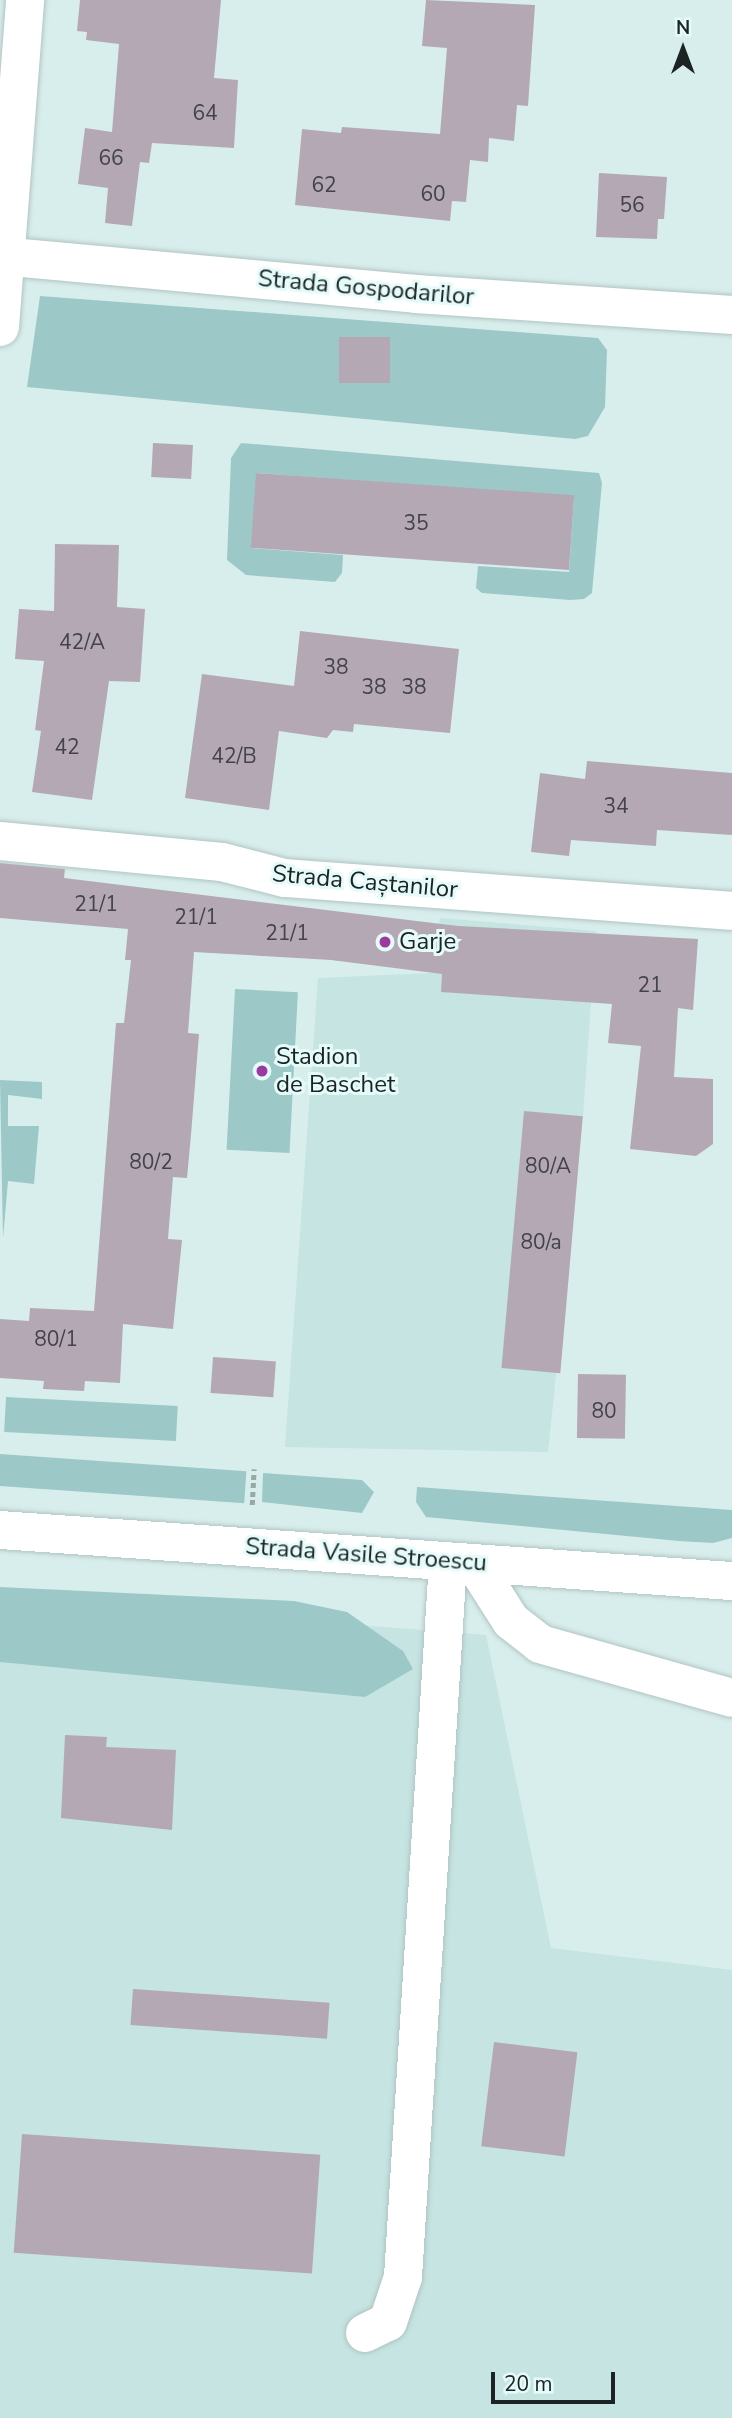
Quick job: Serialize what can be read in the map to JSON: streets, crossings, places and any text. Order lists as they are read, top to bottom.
{
  "streets": {
    "street": ["Strada Gospodarilor", "Strada Caștanilor", "Strada Vasile Stroescu"]
  },
  "places": ["Garje", "Stadion de Baschet"],
  "house_numbers": [
    "64",
    "66",
    "62",
    "60",
    "56",
    "35",
    "42/A",
    "38",
    "38",
    "38",
    "42",
    "42/B",
    "34",
    "21/1",
    "21/1",
    "21/1",
    "21",
    "80/2",
    "80/A",
    "80/a",
    "80/1",
    "80"
  ],
  "scale_bar": "20 m",
  "north": "top"
}
